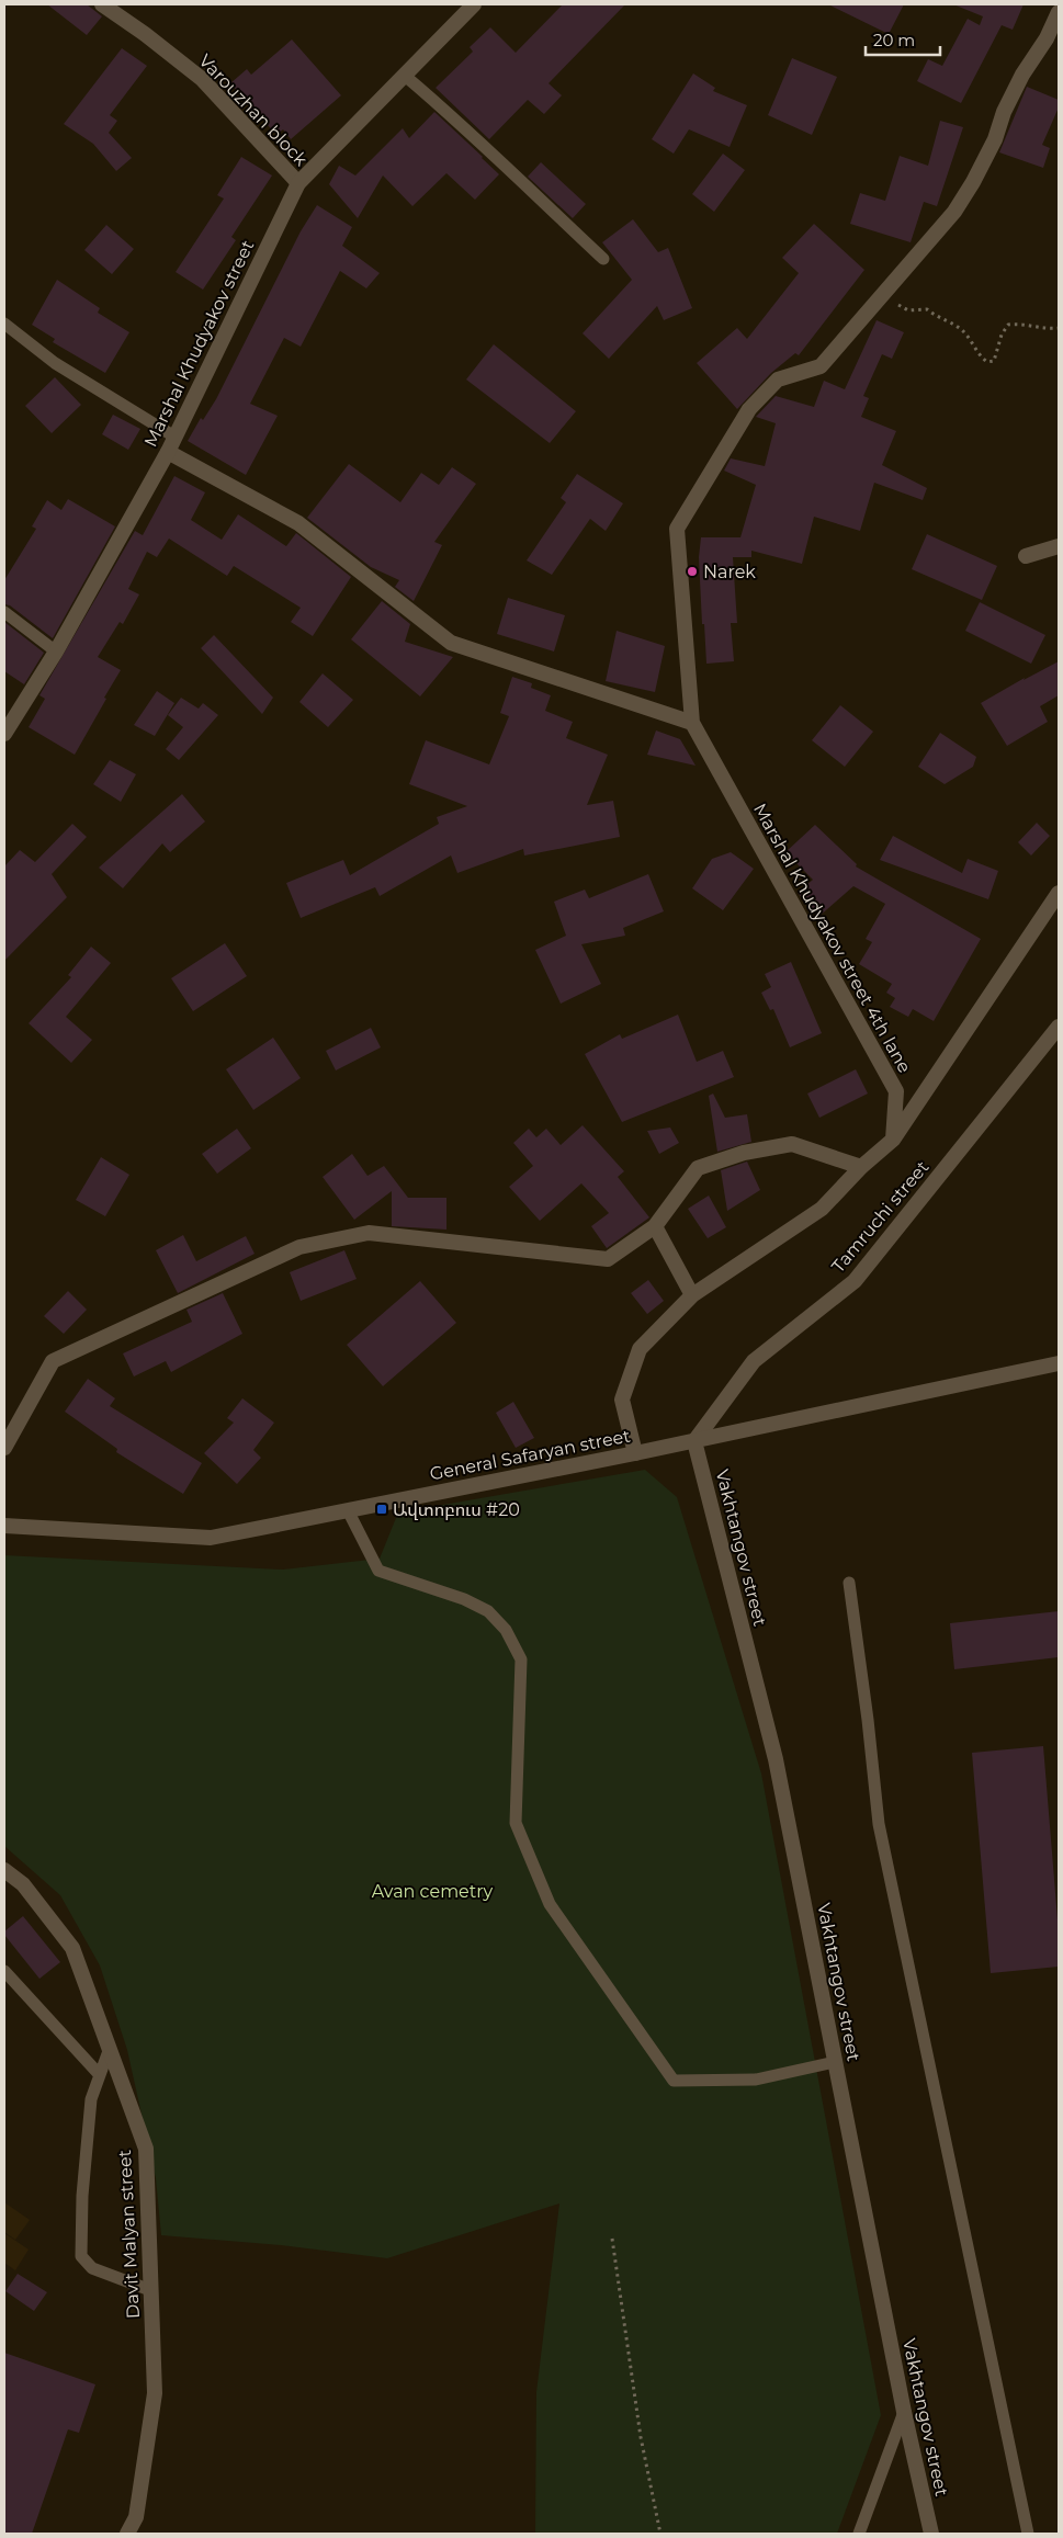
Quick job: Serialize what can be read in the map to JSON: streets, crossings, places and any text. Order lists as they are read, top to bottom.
{
  "streets": {
    "street": [
      "Varouzhan block",
      "Marshal Khudyakov street",
      "Marshal Khudyakov street 4th lane",
      "Tamruchi street",
      "General Safaryan street",
      "Vakhtangov street",
      "Davit Malyan street"
    ]
  },
  "crossings": [
    ["Varouzhan block", "Marshal Khudyakov street"],
    ["Tamruchi street", "General Safaryan street"],
    ["Tamruchi street", "Vakhtangov street"],
    ["General Safaryan street", "Vakhtangov street"]
  ],
  "parks": ["Avan cemetry"],
  "places": {
    "other": ["Narek"],
    "transit": ["Ավտոբուս #20"]
  },
  "scale_bar": "20 m"
}
